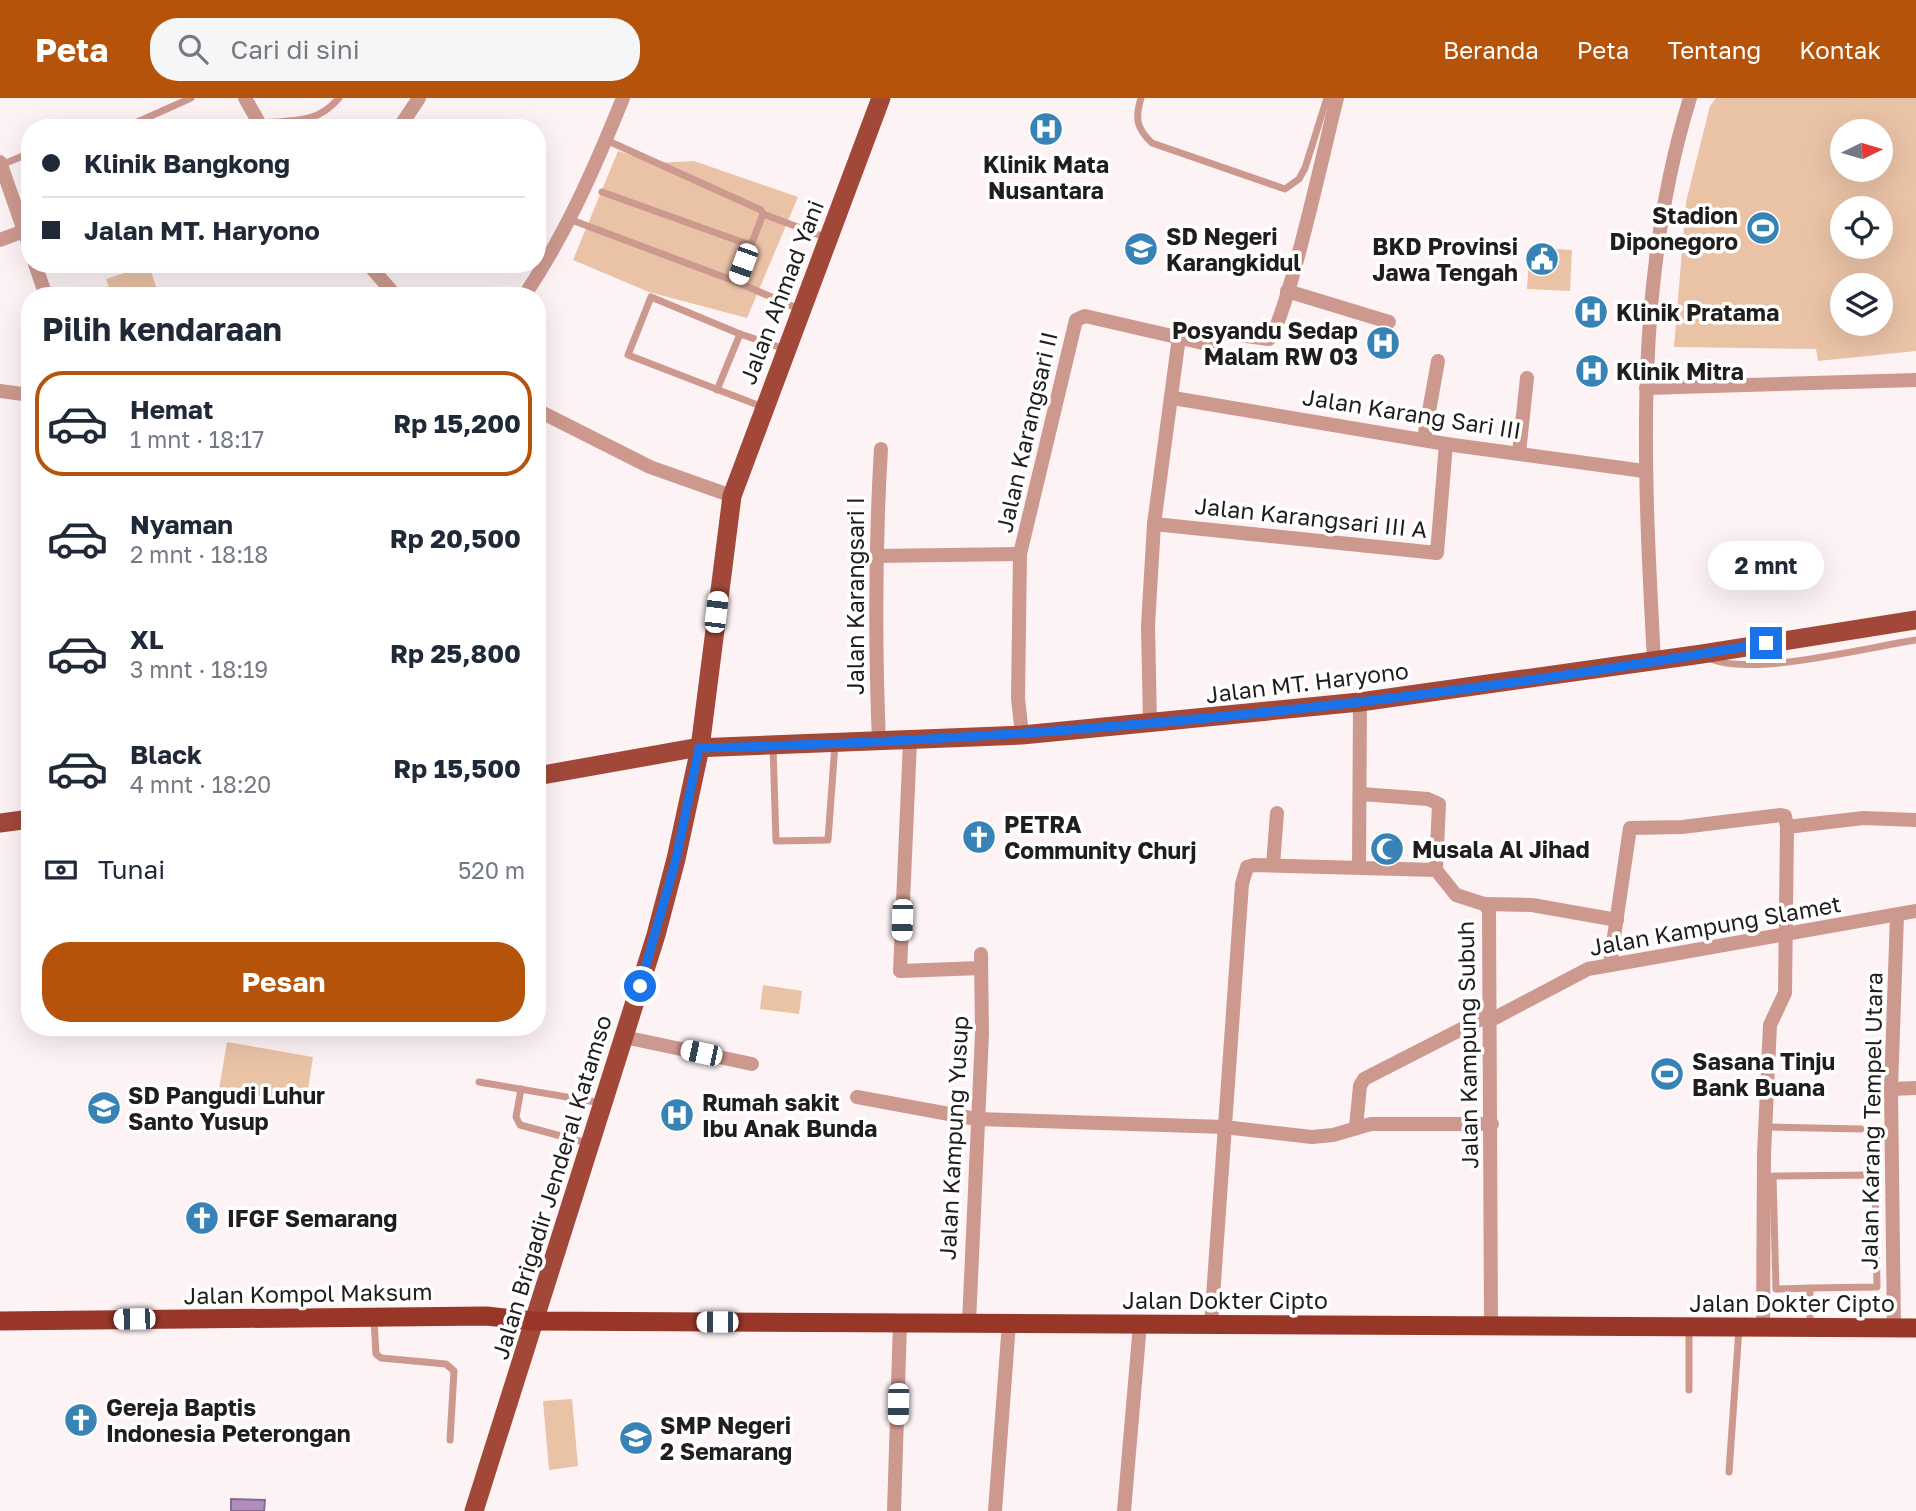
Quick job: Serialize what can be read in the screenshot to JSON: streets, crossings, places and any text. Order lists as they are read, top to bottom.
{
  "streets": {
    "highway": ["Jalan Kompol Maksum", "Jalan Dokter Cipto"],
    "main road": ["Jalan Ahmad Yani", "Jalan MT. Haryono", "Jalan Brigadir Jenderal Katamso"],
    "street": [
      "Jalan Karang Sari III",
      "Jalan Karangsari II",
      "Jalan Karangsari III A",
      "Jalan Karangsari I",
      "Jalan Kampung Slamet",
      "Jalan Kampung Subuh",
      "Jalan Karang Tempel Utara",
      "Jalan Kampung Yusup"
    ]
  },
  "crossings": [
    ["Jalan Ahmad Yani", "Jalan Brigadir Jenderal Katamso"],
    ["Jalan Karang Sari III", "Jalan Karangsari III A"],
    ["Jalan Karangsari II", "Jalan Karangsari I"],
    ["Jalan Karangsari II", "Jalan MT. Haryono"],
    ["Jalan Karangsari I", "Jalan MT. Haryono"],
    ["Jalan MT. Haryono", "Jalan Kampung Yusup"],
    ["Jalan MT. Haryono", "Jalan Brigadir Jenderal Katamso"],
    ["Jalan Kampung Slamet", "Jalan Kampung Subuh"],
    ["Jalan Kampung Slamet", "Jalan Karang Tempel Utara"],
    ["Jalan Kampung Subuh", "Jalan Dokter Cipto"],
    ["Jalan Karang Tempel Utara", "Jalan Dokter Cipto"],
    ["Jalan Kampung Yusup", "Jalan Dokter Cipto"],
    ["Jalan Brigadir Jenderal Katamso", "Jalan Kompol Maksum"],
    ["Jalan Brigadir Jenderal Katamso", "Jalan Dokter Cipto"],
    ["Jalan Kompol Maksum", "Jalan Dokter Cipto"]
  ],
  "places": {
    "hospital": [
      "Klinik Mata Nusantara",
      "Klinik Pratama",
      "Posyandu Sedap Malam RW 03",
      "Klinik Mitra",
      "Rumah sakit Ibu Anak Bunda"
    ],
    "sports": ["Stadion Diponegoro", "Sasana Tinju Bank Buana"],
    "school or university": ["SD Negeri Karangkidul", "SD Pangudi Luhur Santo Yusup", "SMP Negeri 2 Semarang"],
    "public building": ["BKD Provinsi Jawa Tengah"],
    "church": ["PETRA Community Churj", "IFGF Semarang", "Gereja Baptis Indonesia Peterongan"],
    "mosque": ["Musala Al Jihad"]
  },
  "north": "right",
  "page": {
    "header": "Peta",
    "search": "Cari di sini",
    "nav": [
      "Beranda",
      "Peta",
      "Tentang",
      "Kontak"
    ],
    "banner": ["Klinik Bangkong", "Jalan MT. Haryono"],
    "heading": "Pilih kendaraan",
    "list": [
      {
        "name": "Hemat",
        "note": "1 mnt · 18:17",
        "value": "Rp 15,200"
      },
      {
        "name": "Nyaman",
        "note": "2 mnt · 18:18",
        "value": "Rp 20,500"
      },
      {
        "name": "XL",
        "note": "3 mnt · 18:19",
        "value": "Rp 25,800"
      },
      {
        "name": "Black",
        "note": "4 mnt · 18:20",
        "value": "Rp 15,500"
      }
    ],
    "bubble": "2 mnt",
    "pay": ["Tunai", "520 m"],
    "buttons": "Pesan"
  }
}
